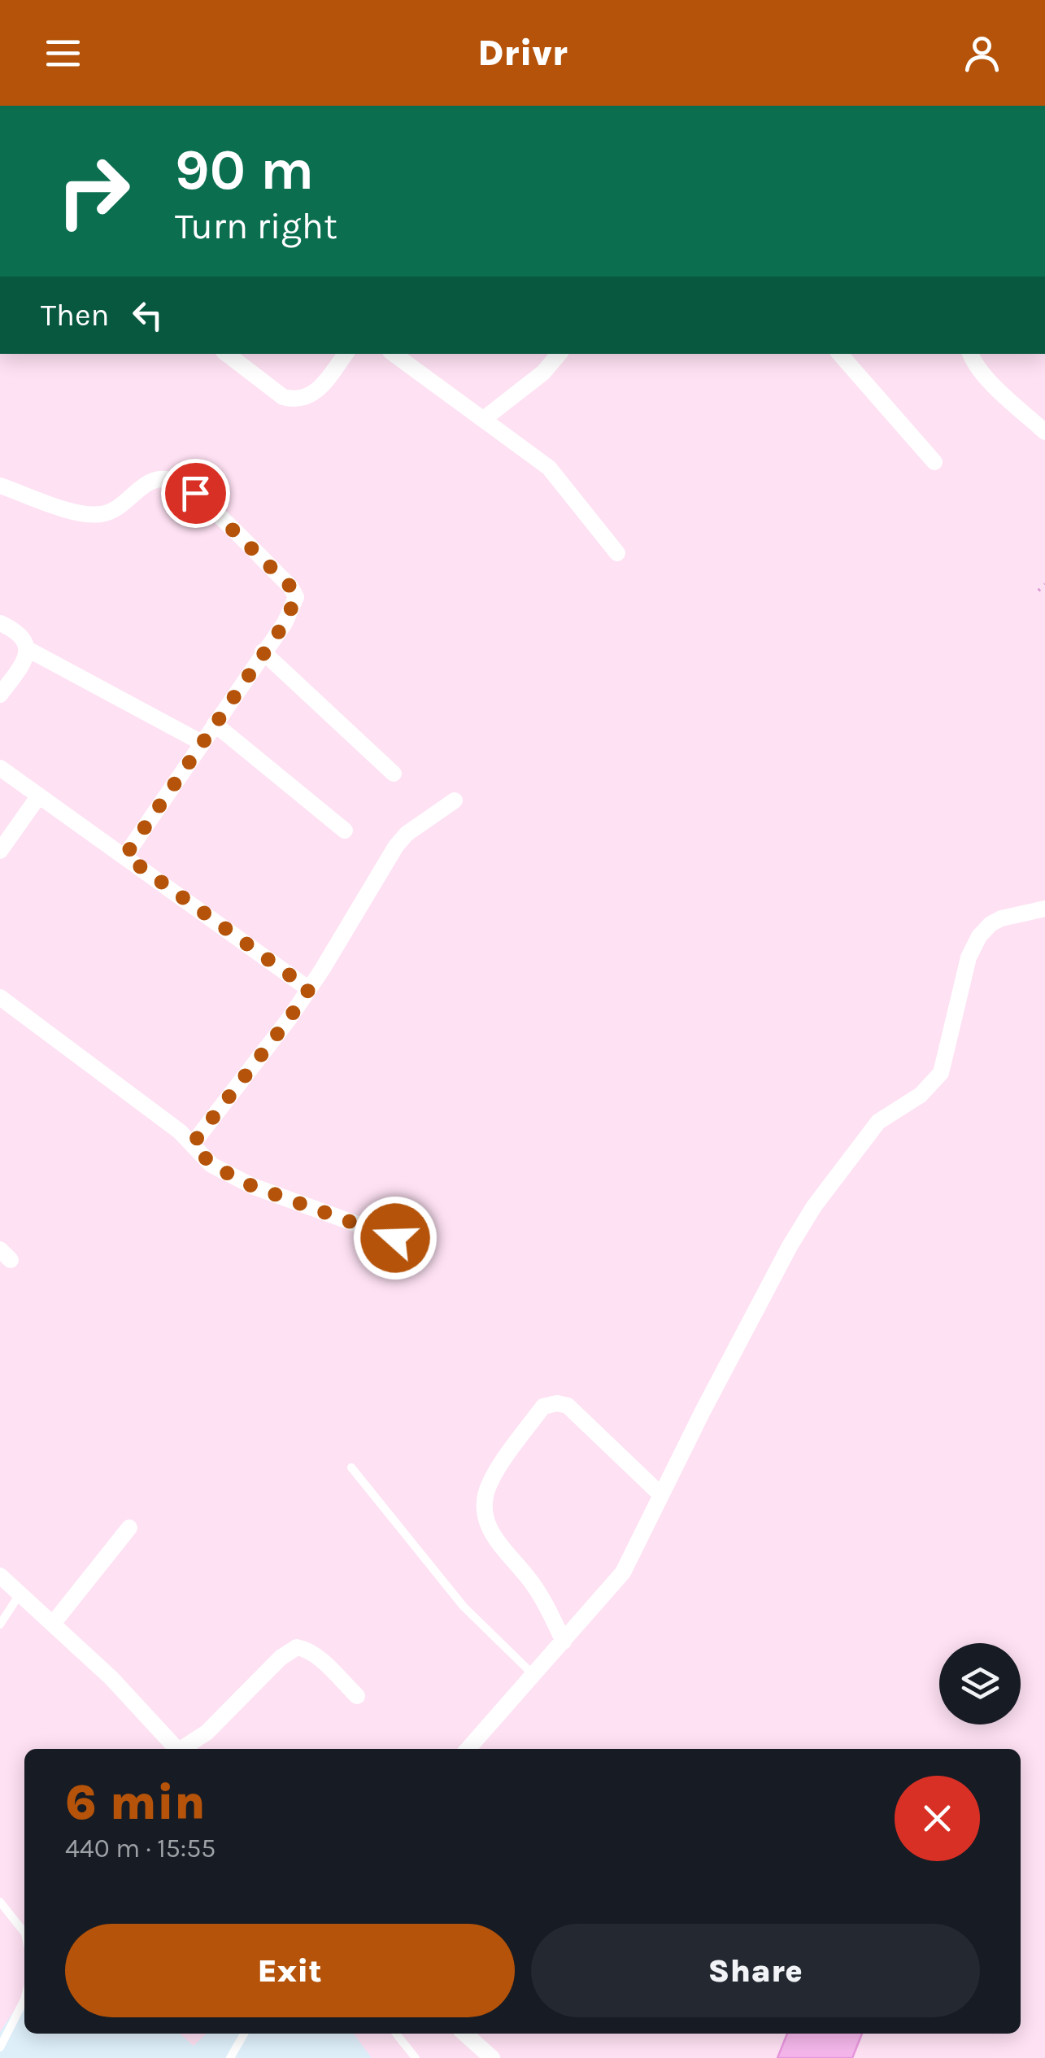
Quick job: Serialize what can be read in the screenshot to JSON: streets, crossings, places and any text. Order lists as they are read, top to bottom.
{
  "page": {
    "header": "Drivr",
    "turn": ["90 m", "Turn right"],
    "then": "Then",
    "heading": ["6 min", "440 m · 15:55"],
    "buttons": ["Exit", "Share"]
  }
}
